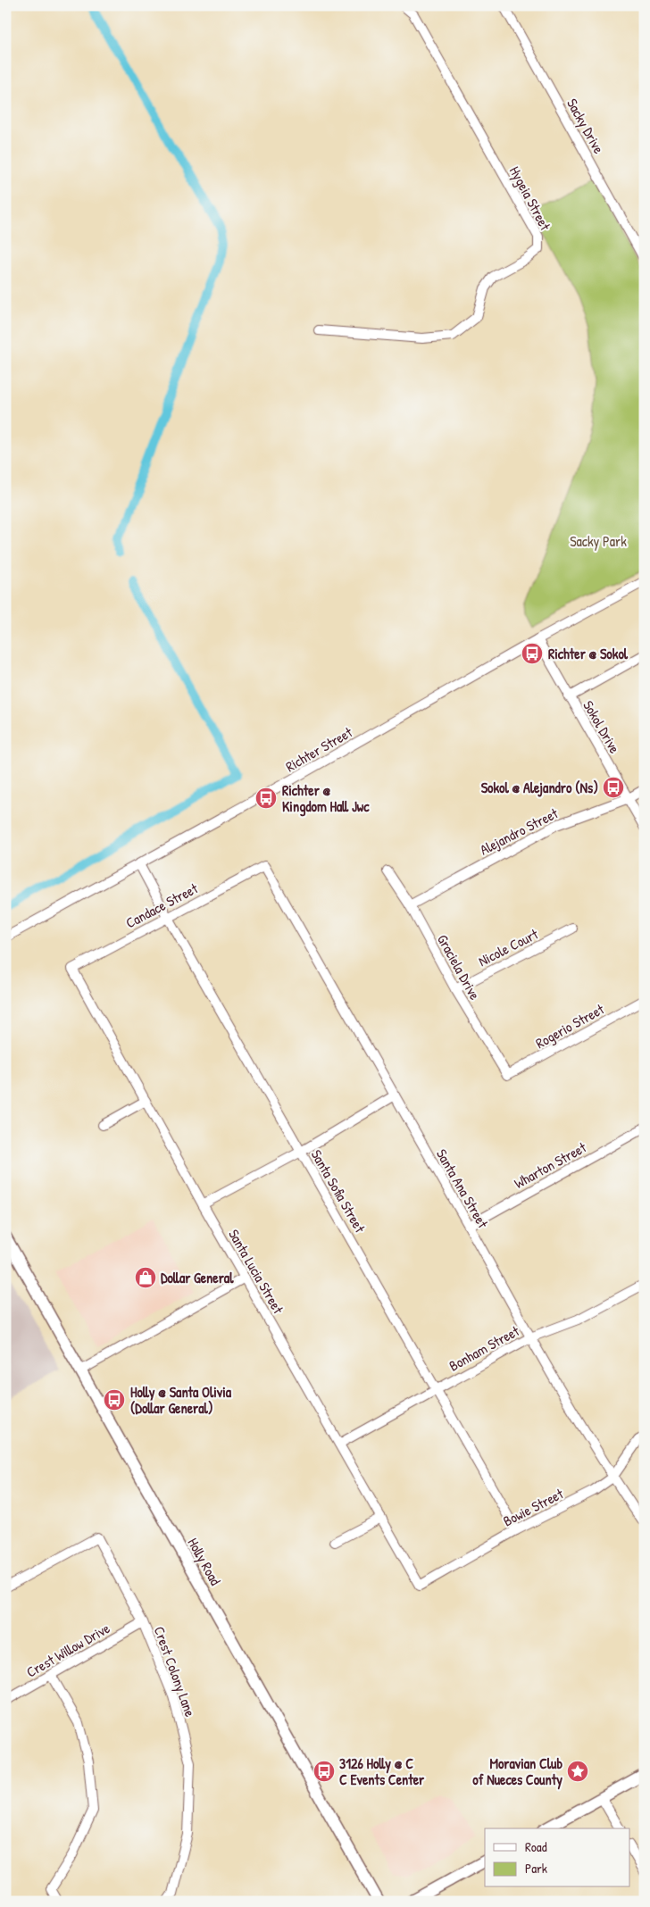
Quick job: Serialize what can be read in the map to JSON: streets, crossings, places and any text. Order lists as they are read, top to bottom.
{
  "streets": {
    "main road": ["Holly Road"],
    "street": [
      "Sacky Drive",
      "Hygeia Street",
      "Sokol Drive",
      "Richter Street",
      "Alejandro Street",
      "Candace Street",
      "Nicole Court",
      "Graciela Drive",
      "Rogerio Street",
      "Wharton Street",
      "Santa Ana Street",
      "Santa Sofia Street",
      "Santa Lucia Street",
      "Bonham Street",
      "Bowie Street",
      "Crest Willow Drive",
      "Crest Colony Lane"
    ]
  },
  "crossings": [
    ["Sokol Drive", "Richter Street"],
    ["Sokol Drive", "Alejandro Street"],
    ["Richter Street", "Santa Sofia Street"],
    ["Alejandro Street", "Graciela Drive"],
    ["Candace Street", "Santa Ana Street"],
    ["Candace Street", "Santa Sofia Street"],
    ["Candace Street", "Santa Lucia Street"],
    ["Nicole Court", "Graciela Drive"],
    ["Graciela Drive", "Rogerio Street"],
    ["Wharton Street", "Santa Ana Street"],
    ["Santa Ana Street", "Bonham Street"],
    ["Santa Ana Street", "Bowie Street"],
    ["Santa Sofia Street", "Bonham Street"],
    ["Santa Sofia Street", "Bowie Street"],
    ["Santa Lucia Street", "Bonham Street"],
    ["Santa Lucia Street", "Bowie Street"],
    ["Crest Willow Drive", "Crest Colony Lane"]
  ],
  "parks": ["Sacky Park"],
  "places": {
    "bus stop": [
      "Richter @ Sokol",
      "Sokol @ Alejandro (Ns)",
      "Richter @ Kingdom Hall Jwc",
      "Holly @ Santa Olivia (Dollar General)",
      "3126 Holly @ C C Events Center"
    ],
    "shop": ["Dollar General"],
    "place": ["Moravian Club of Nueces County"]
  },
  "legend": ["Road", "Park"]
}
